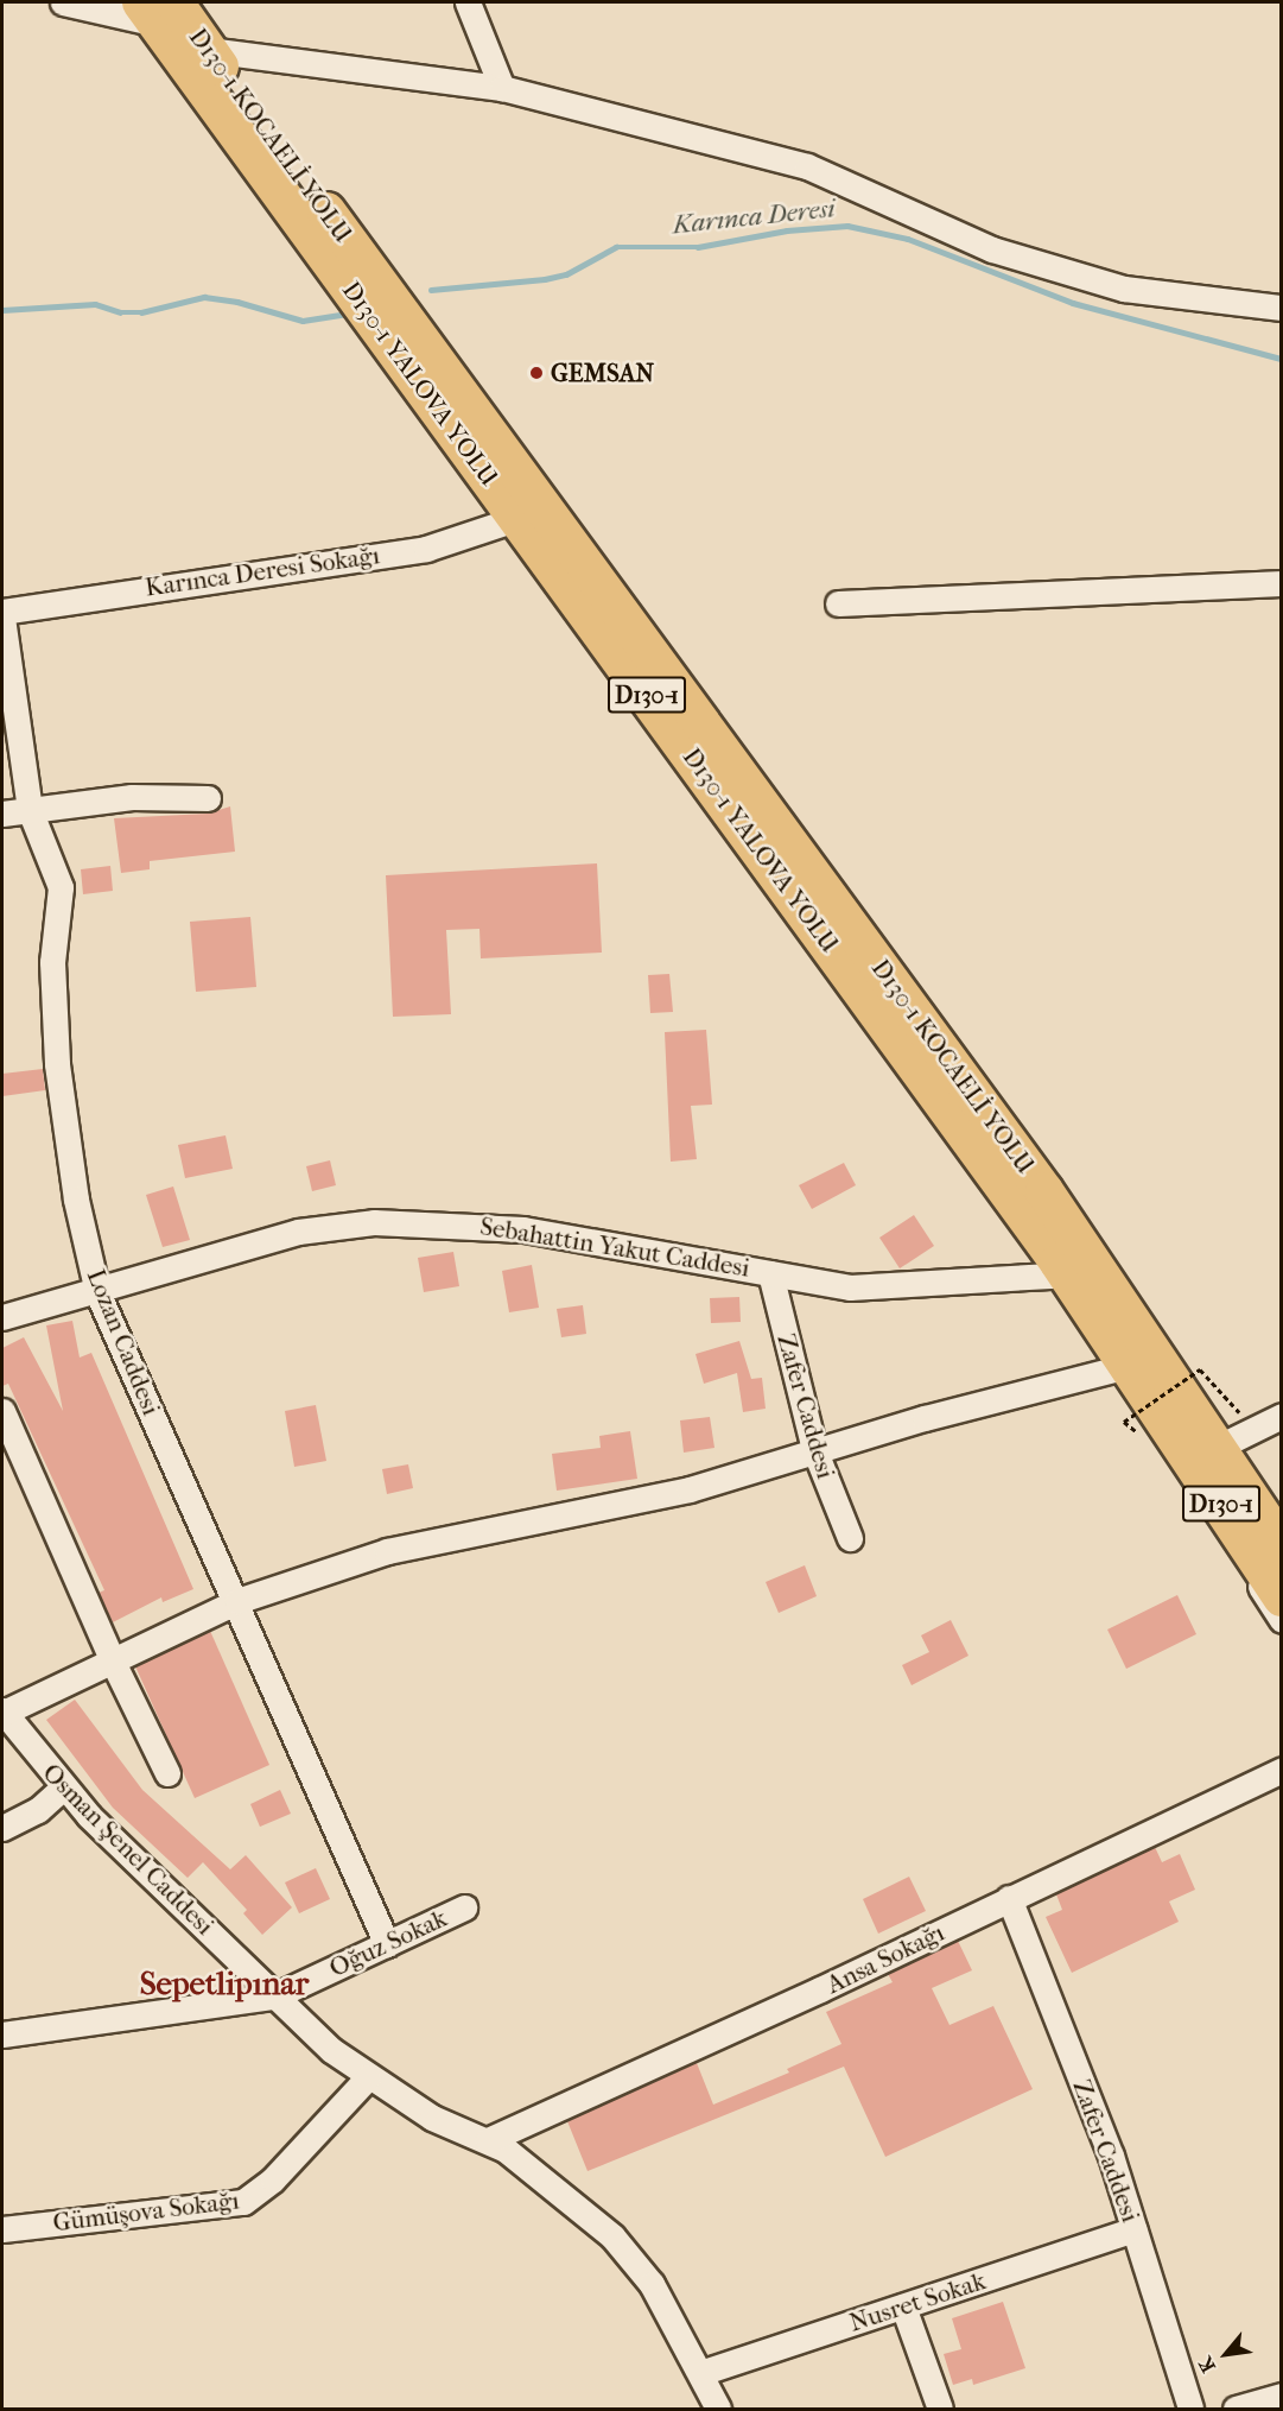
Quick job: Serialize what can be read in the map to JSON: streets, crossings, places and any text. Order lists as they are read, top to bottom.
{
  "streets": {
    "highway": ["D130-1 KOCAELİ YOLU", "D130-1 YALOVA YOLU", "D130-1"],
    "street": [
      "Karınca Deresi Sokağı",
      "Sebahattin Yakut Caddesi",
      "Lozan Caddesi",
      "Zafer Caddesi",
      "Osman Şenel Caddesi",
      "Oğuz Sokak",
      "Ansa Sokağı",
      "Gümüşova Sokağı",
      "Nusret Sokak"
    ]
  },
  "crossings": [
    ["D130-1 KOCAELİ YOLU", "D130-1 YALOVA YOLU"],
    ["D130-1 KOCAELİ YOLU", "D130-1"],
    ["D130-1 YALOVA YOLU", "Karınca Deresi Sokağı"],
    ["D130-1 YALOVA YOLU", "D130-1"],
    ["D130-1 YALOVA YOLU", "Sebahattin Yakut Caddesi"],
    ["Sebahattin Yakut Caddesi", "Lozan Caddesi"],
    ["Sebahattin Yakut Caddesi", "Zafer Caddesi"],
    ["Lozan Caddesi", "Oğuz Sokak"],
    ["Zafer Caddesi", "Ansa Sokağı"],
    ["Zafer Caddesi", "Nusret Sokak"],
    ["Osman Şenel Caddesi", "Oğuz Sokak"],
    ["Osman Şenel Caddesi", "Ansa Sokağı"],
    ["Osman Şenel Caddesi", "Gümüşova Sokağı"],
    ["Osman Şenel Caddesi", "Nusret Sokak"]
  ],
  "districts": ["Sepetlipınar"],
  "water": ["Karınca Deresi"],
  "places": ["GEMSAN"],
  "north": "bottom left"
}
